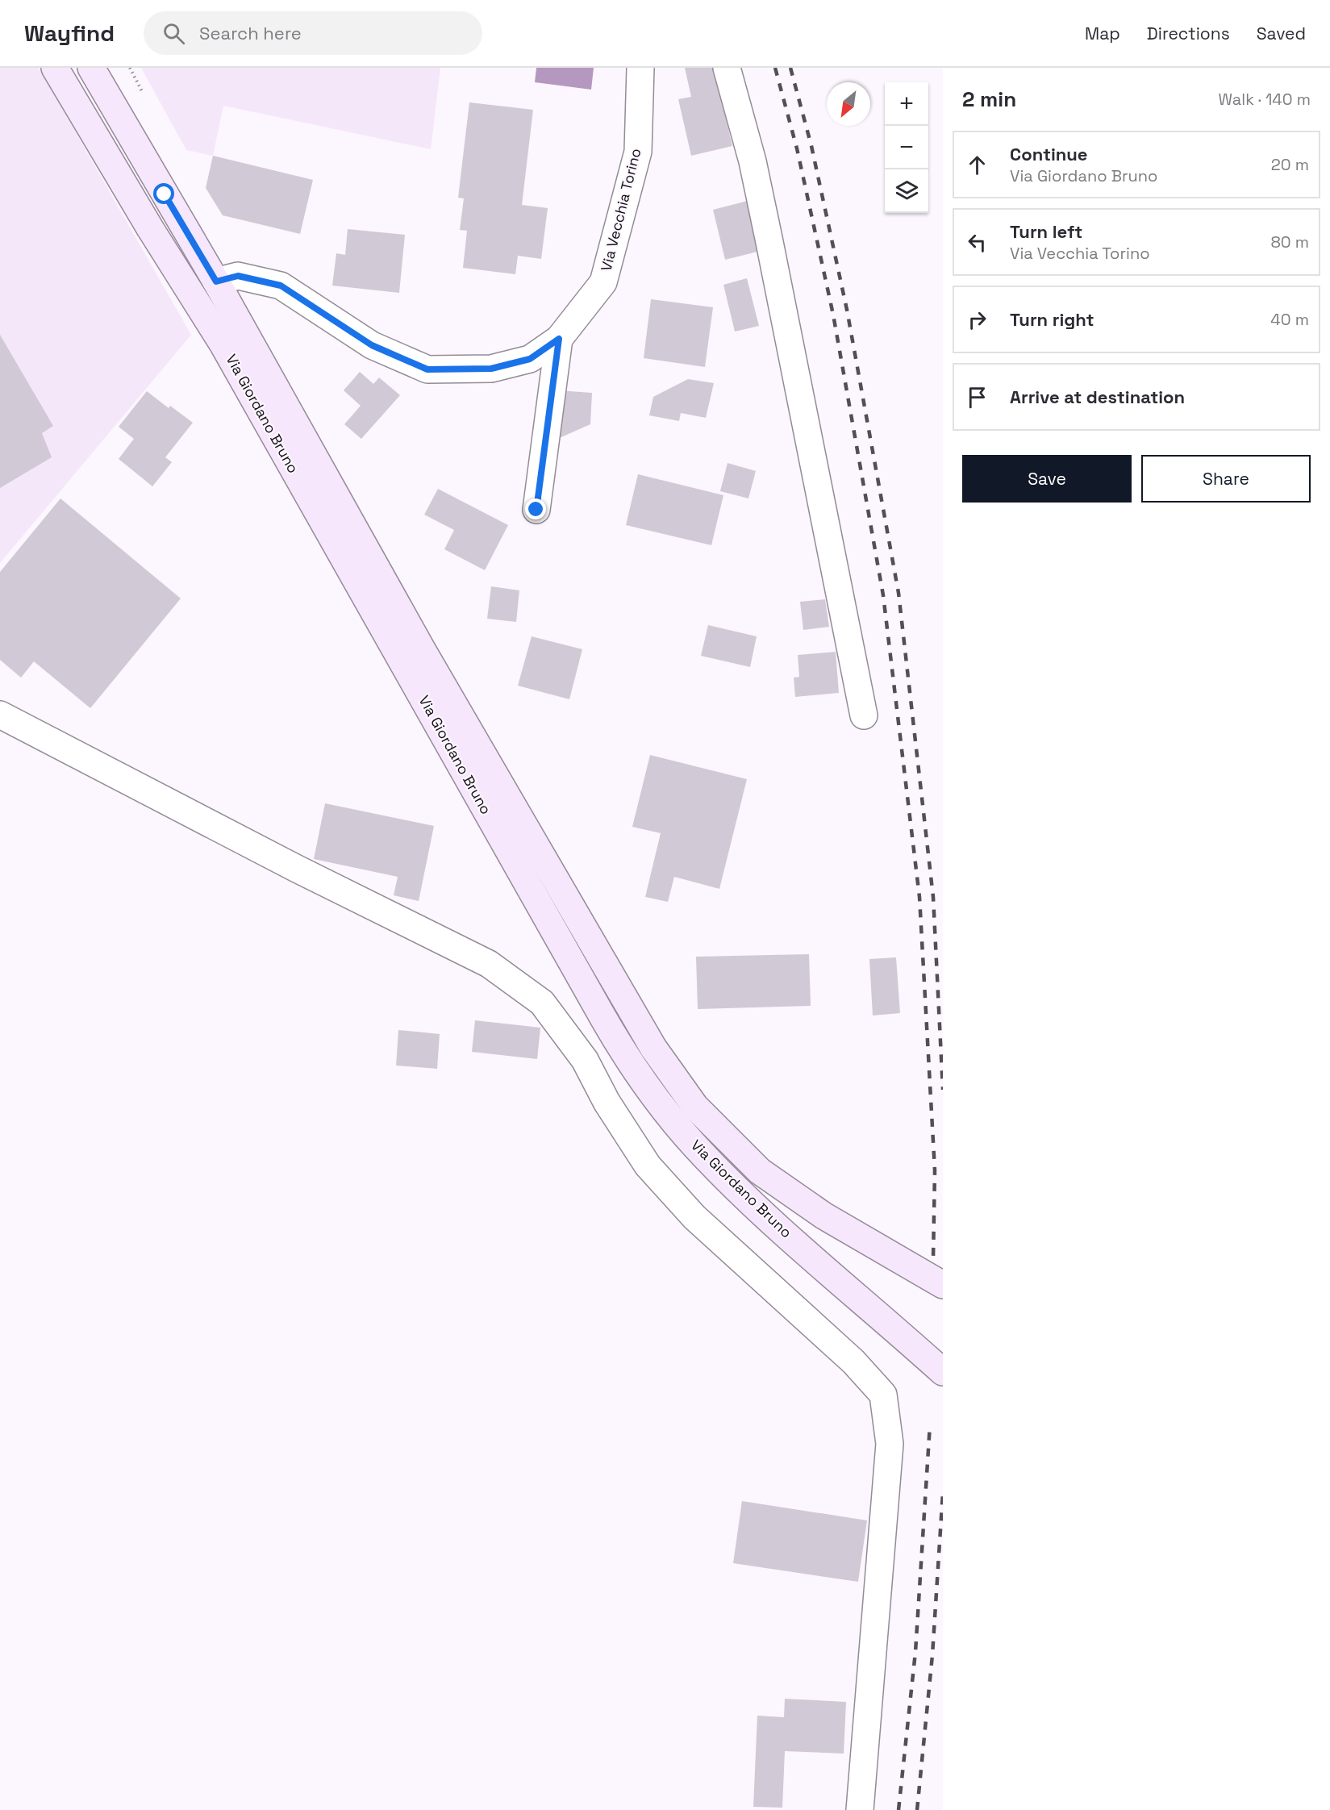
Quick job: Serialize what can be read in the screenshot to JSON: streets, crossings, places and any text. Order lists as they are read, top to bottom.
{
  "streets": {
    "main road": ["Via Giordano Bruno"],
    "street": ["Via Vecchia Torino"]
  },
  "crossings": [
    ["Via Vecchia Torino", "Via Giordano Bruno"]
  ],
  "north": "bottom left",
  "page": {
    "header": "Wayfind",
    "search": "Search here",
    "nav": ["Map", "Directions", "Saved"],
    "heading": ["2 min", "Walk · 140 m"],
    "map_buttons": ["+", "−"],
    "list": [
      ["Continue", "Via Giordano Bruno", "20 m"],
      ["Turn left", "Via Vecchia Torino", "80 m"],
      ["Turn right", "40 m"],
      "Arrive at destination"
    ],
    "buttons": ["Save", "Share"]
  }
}
